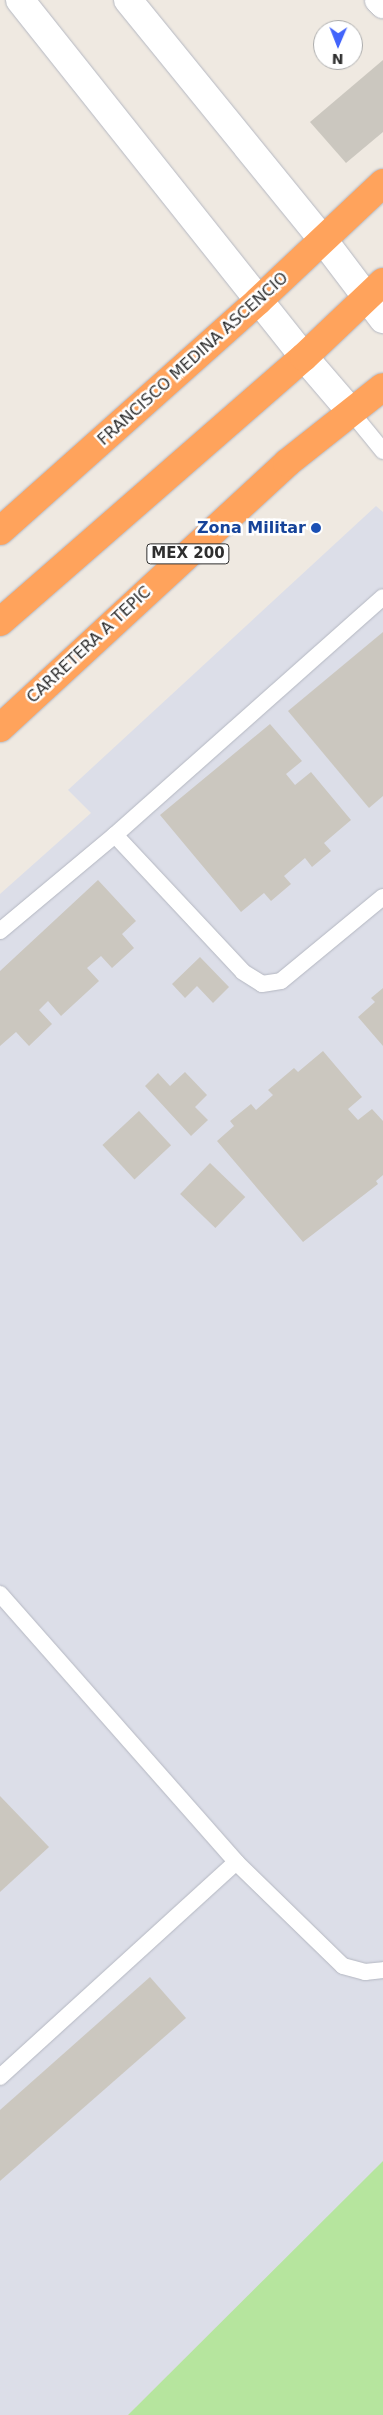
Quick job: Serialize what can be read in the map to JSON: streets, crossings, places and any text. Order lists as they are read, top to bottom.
{
  "streets": {
    "highway": ["FRANCISCO MEDINA ASCENCIO", "MEX 200", "CARRETERA A TEPIC"]
  },
  "places": ["Zona Militar"],
  "north": "bottom"
}
